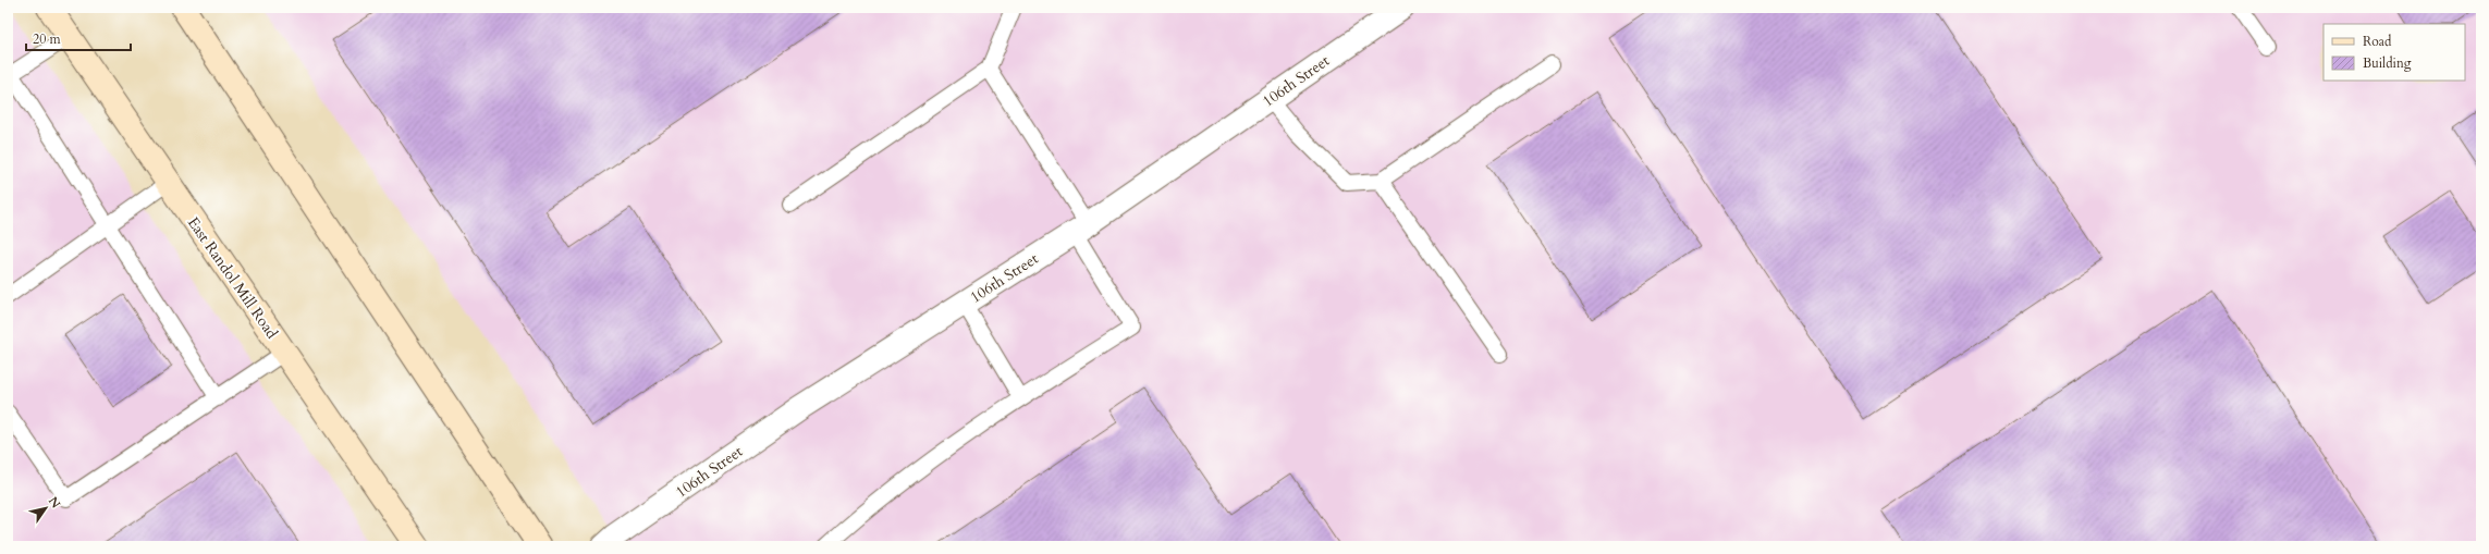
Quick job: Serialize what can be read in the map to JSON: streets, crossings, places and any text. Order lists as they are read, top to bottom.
{
  "streets": {
    "main road": ["East Randol Mill Road"],
    "street": ["106th Street"]
  },
  "legend": ["Road", "Building"],
  "scale_bar": "20 m",
  "north": "top right"
}
